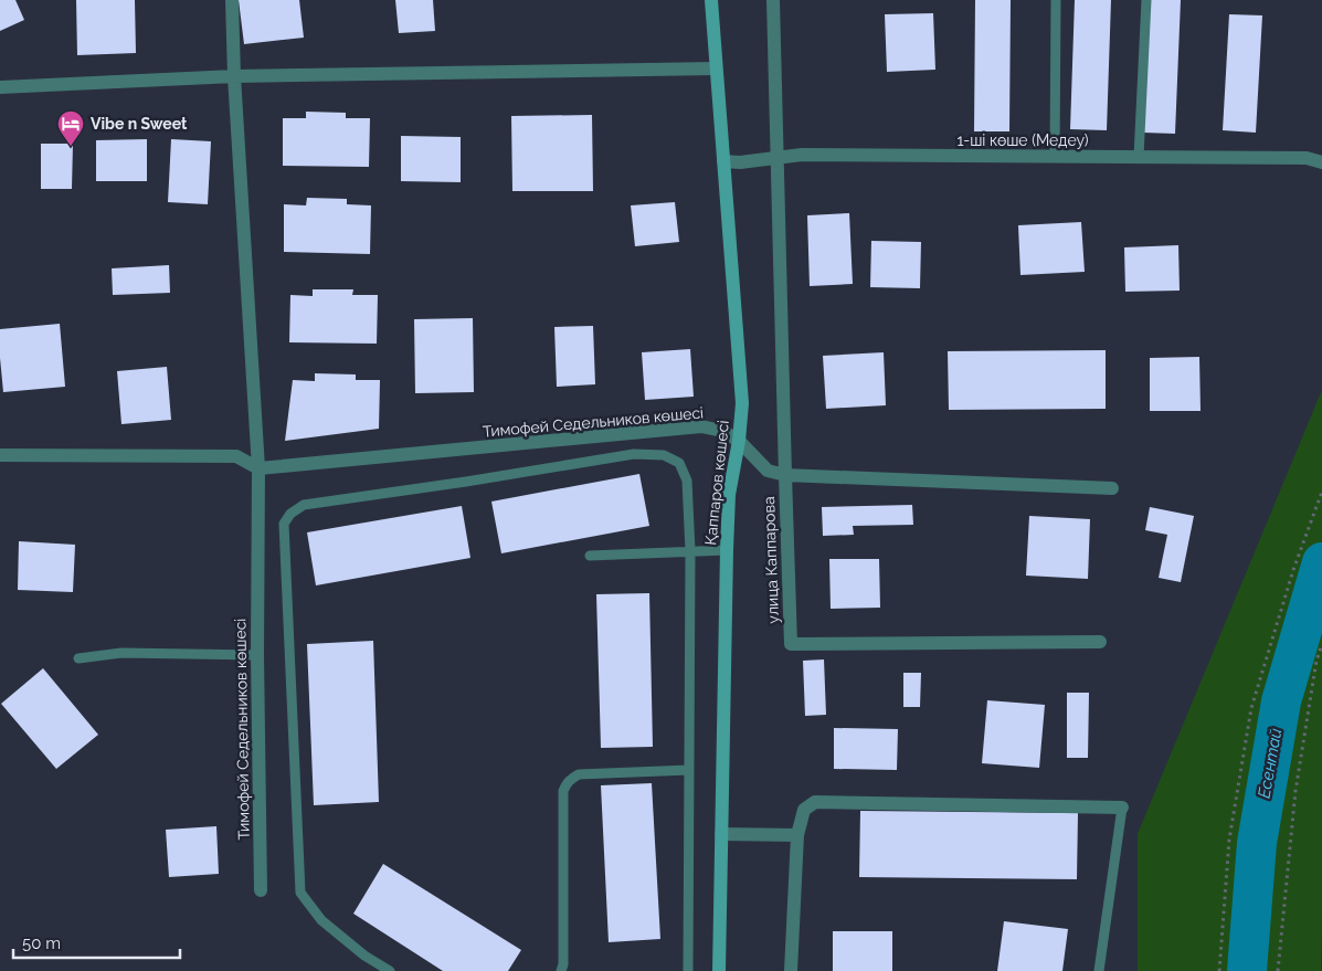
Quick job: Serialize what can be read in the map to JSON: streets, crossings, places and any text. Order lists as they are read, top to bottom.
{
  "streets": {
    "street": [
      "1-ші көше (Медеу)",
      "Тимофей Седельников көшесі",
      "Қаппаров көшесі",
      "улица Каппарова"
    ]
  },
  "crossings": [
    ["1-ші көше (Медеу)", "Қаппаров көшесі"],
    ["Тимофей Седельников көшесі", "Қаппаров көшесі"],
    ["Тимофей Седельников көшесі", "улица Каппарова"]
  ],
  "water": ["Есентай"],
  "places": {
    "hotel": ["Vibe n Sweet"]
  },
  "scale_bar": "50 m"
}
